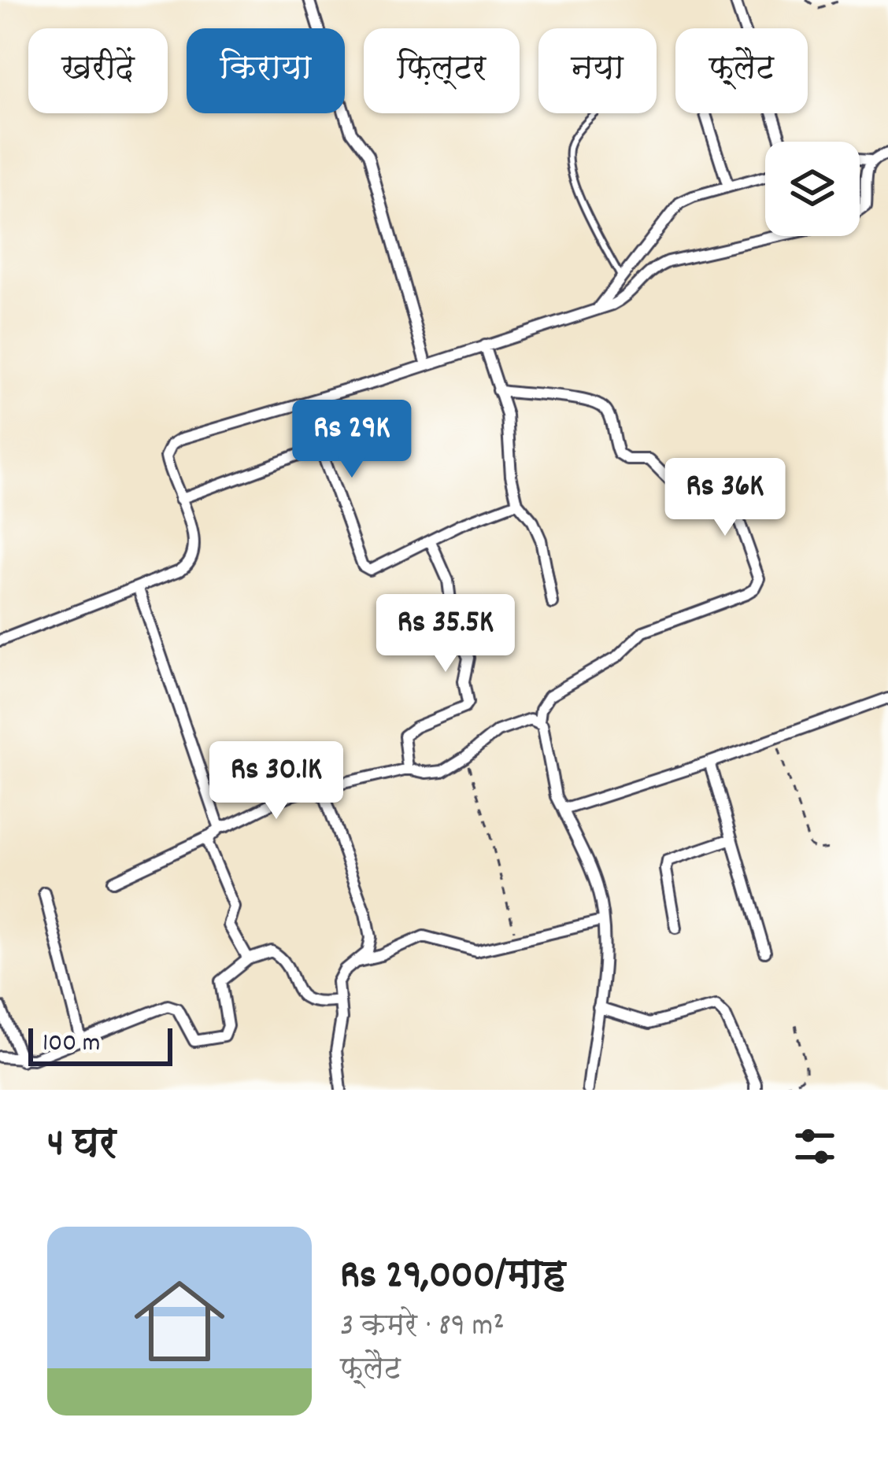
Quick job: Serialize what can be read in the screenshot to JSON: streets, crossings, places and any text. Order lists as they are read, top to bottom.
{
  "scale_bar": "100 m",
  "page": {
    "chip": [
      "खरीदें",
      "किराया",
      "फ़िल्टर",
      "नया",
      "फ़्लैट"
    ],
    "price": [
      "Rs 29K",
      "Rs 36K",
      "Rs 35.5K",
      "Rs 30.1K"
    ],
    "scale": "100 m",
    "heading": "4 घर",
    "list": [
      {
        "name": "Rs 29,000/माह",
        "note": "3 कमरे · 89 m² · फ़्लैट"
      }
    ]
  }
}
